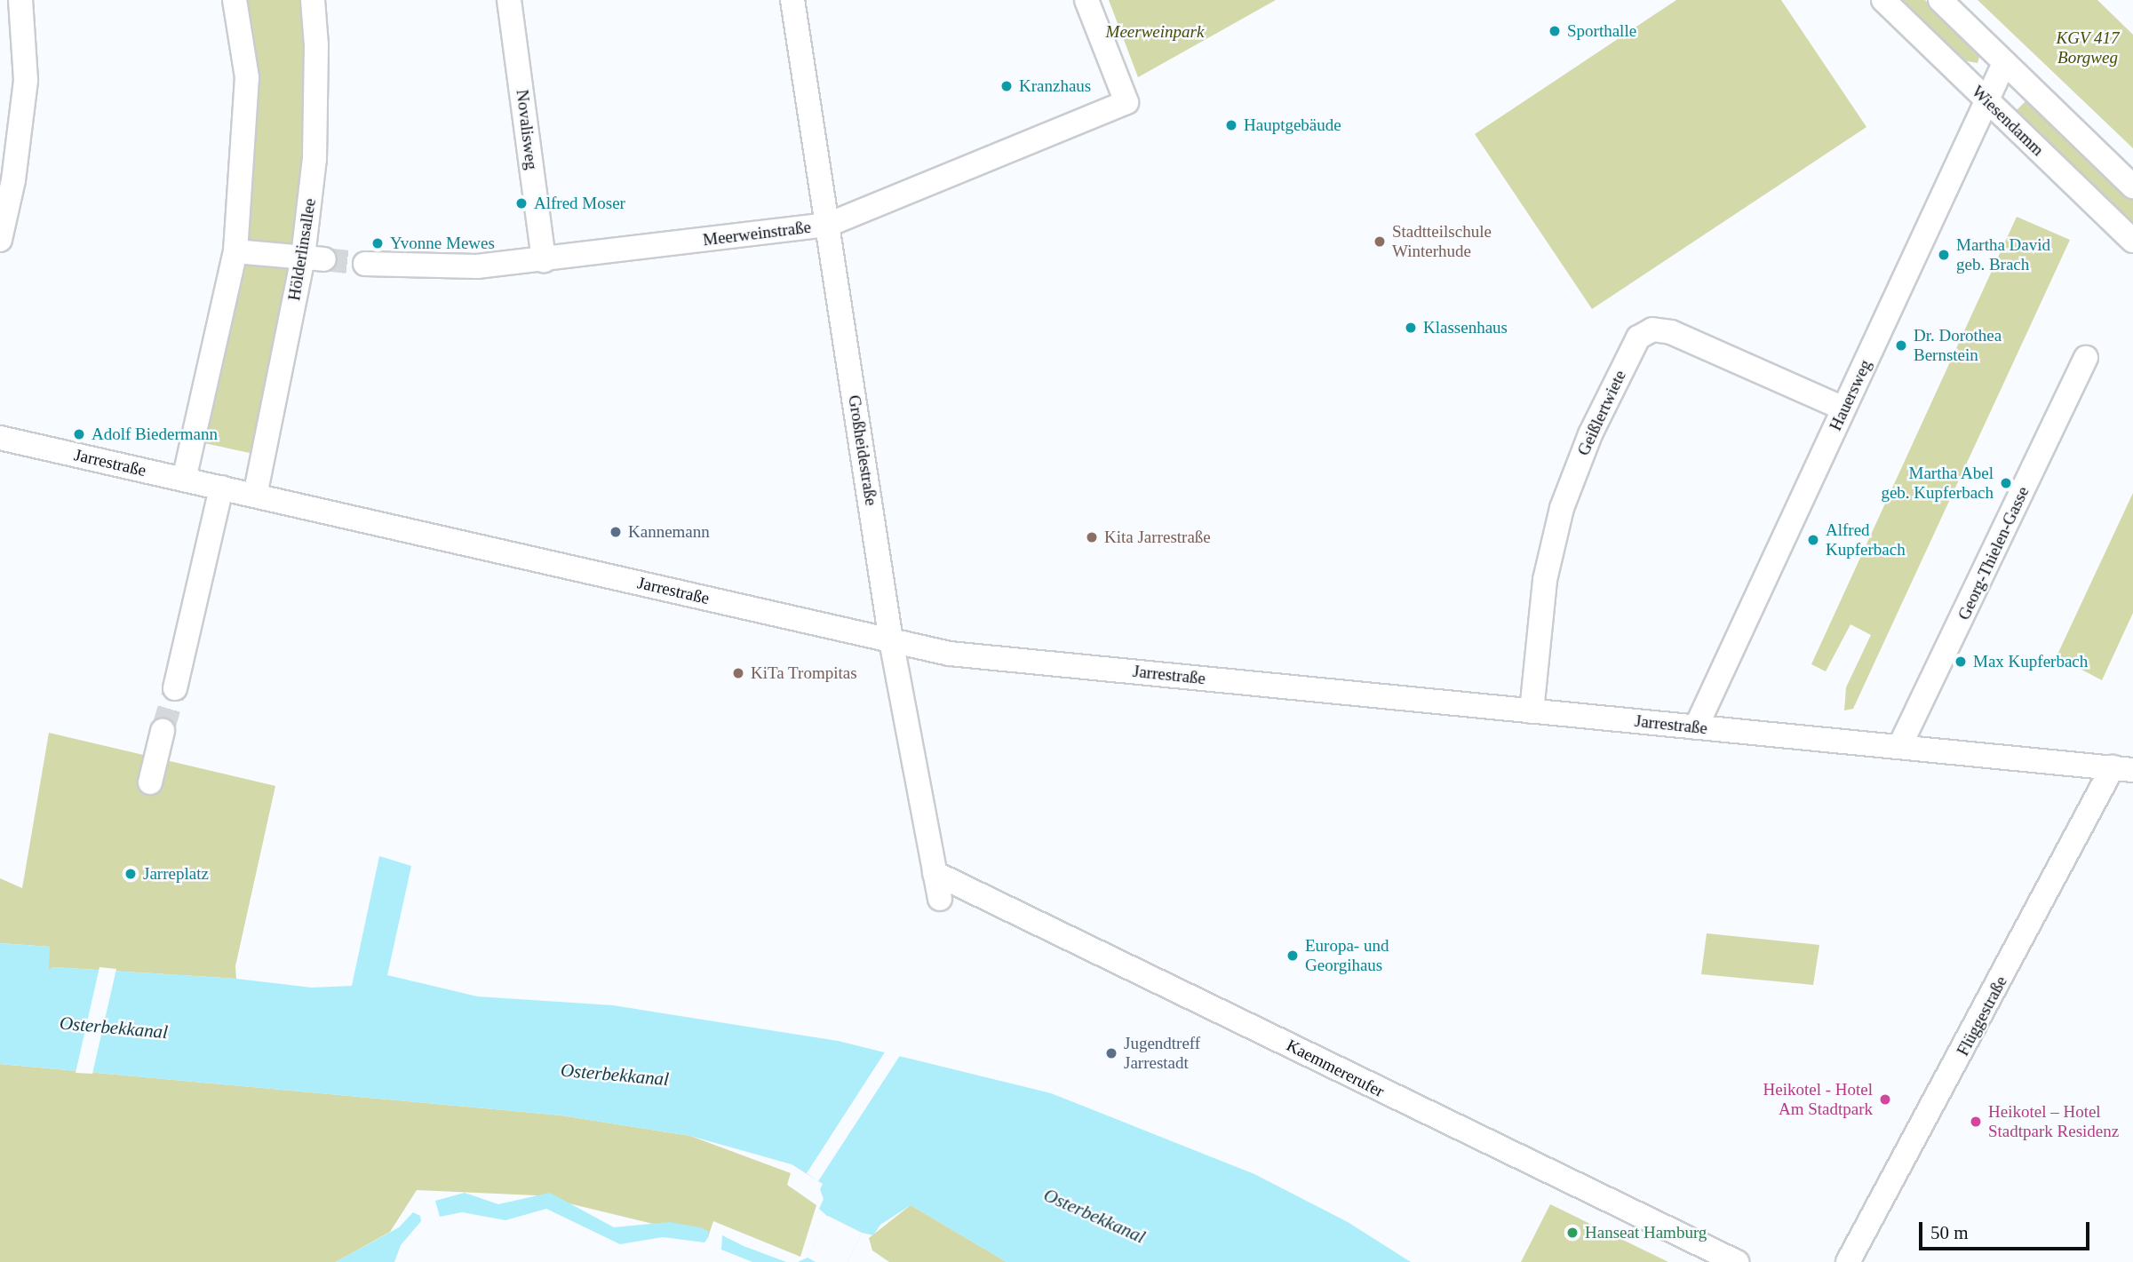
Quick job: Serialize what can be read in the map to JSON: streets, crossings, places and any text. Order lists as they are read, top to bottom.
{
  "streets": {
    "street": [
      "Wiesendamm",
      "Novalisweg",
      "Meerweinstraße",
      "Hölderlinsallee",
      "Hauersweg",
      "Geißlertwiete",
      "Großheidestraße",
      "Jarrestraße",
      "Georg-Thielen-Gasse",
      "Flüggestraße",
      "Kaemmererufer"
    ]
  },
  "crossings": [
    ["Wiesendamm", "Hauersweg"],
    ["Novalisweg", "Meerweinstraße"],
    ["Meerweinstraße", "Großheidestraße"],
    ["Hölderlinsallee", "Jarrestraße"],
    ["Hauersweg", "Geißlertwiete"],
    ["Hauersweg", "Jarrestraße"],
    ["Geißlertwiete", "Jarrestraße"],
    ["Großheidestraße", "Jarrestraße"],
    ["Großheidestraße", "Kaemmererufer"],
    ["Jarrestraße", "Georg-Thielen-Gasse"],
    ["Jarrestraße", "Flüggestraße"]
  ],
  "water": ["Osterbekkanal"],
  "parks": ["Meerweinpark", "KGV 417 Borgweg"],
  "places": [
    "Sporthalle",
    "Kranzhaus",
    "Hauptgebäude",
    "Alfred Moser",
    "Stadtteilschule Winterhude",
    "Yvonne Mewes",
    "Martha David geb. Brach",
    "Klassenhaus",
    "Dr. Dorothea Bernstein",
    "Adolf Biedermann",
    "Martha Abel geb. Kupferbach",
    "Kannemann",
    "Kita Jarrestraße",
    "Alfred Kupferbach",
    "Max Kupferbach",
    "KiTa Trompitas",
    "Jarreplatz",
    "Europa- und Georgihaus",
    "Jugendtreff Jarrestadt",
    "Heikotel - Hotel Am Stadtpark",
    "Heikotel – Hotel Stadtpark Residenz",
    "Hanseat Hamburg"
  ],
  "scale_bar": "50 m"
}
